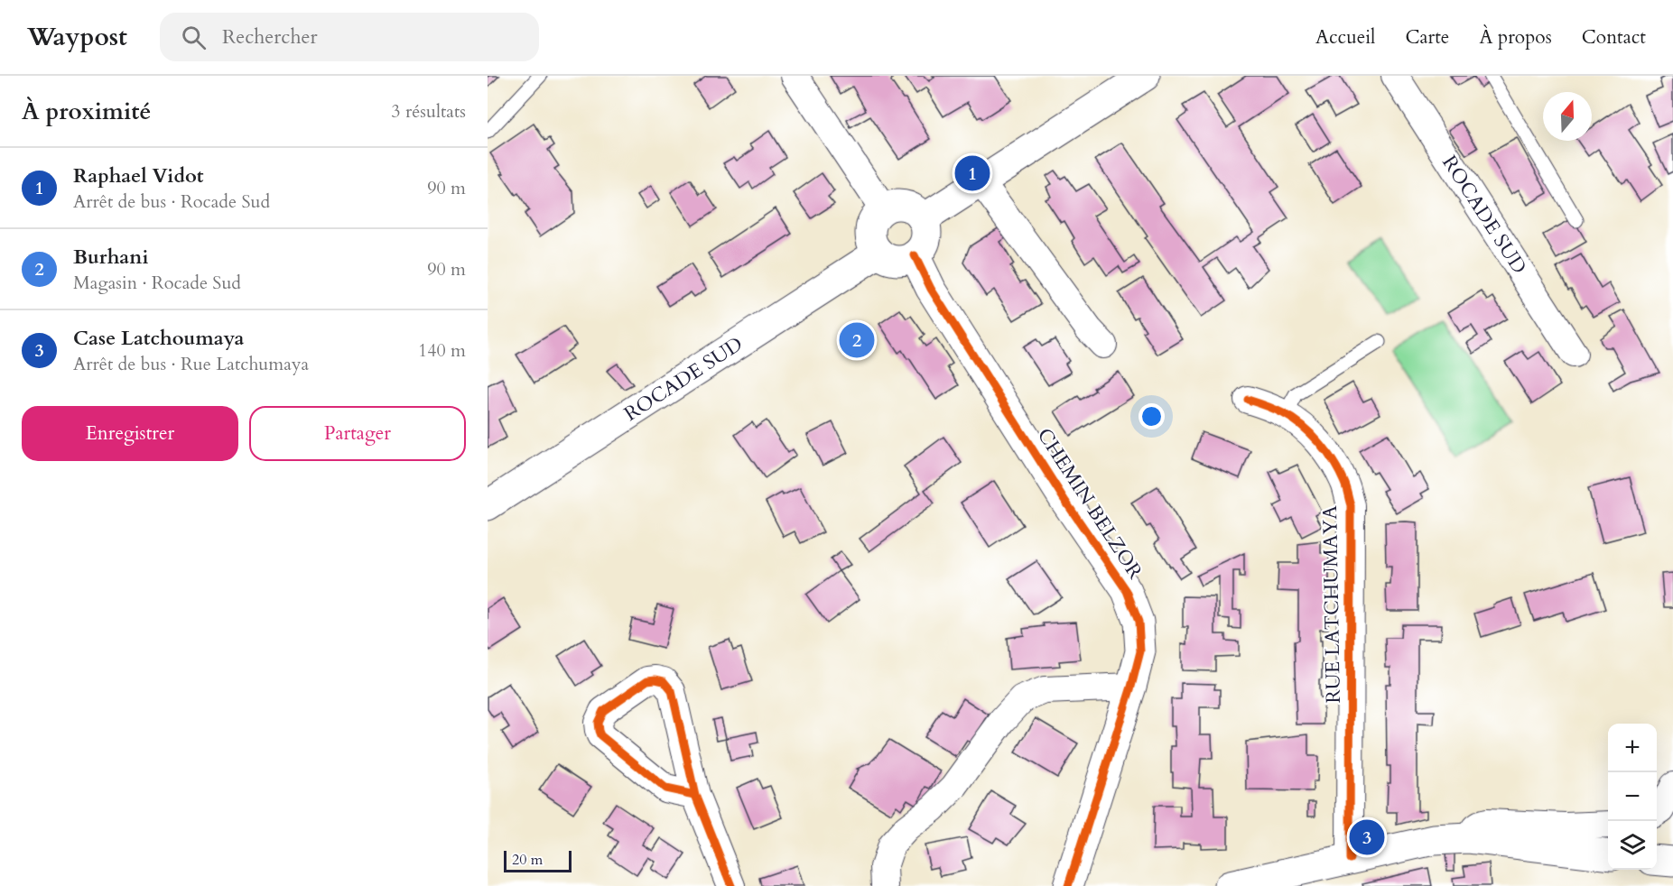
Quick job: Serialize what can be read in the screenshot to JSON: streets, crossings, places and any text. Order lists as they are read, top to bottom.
{
  "streets": {
    "street": ["ROCADE SUD", "CHEMIN BELZOR", "RUE LATCHUMAYA"]
  },
  "crossings": [
    ["ROCADE SUD", "CHEMIN BELZOR"]
  ],
  "scale_bar": "20 m",
  "north": "top",
  "page": {
    "header": "Waypost",
    "search": "Rechercher",
    "nav": [
      "Accueil",
      "Carte",
      "À propos",
      "Contact"
    ],
    "heading": ["À proximité", "3 résultats"],
    "list": [
      {
        "mark": "1",
        "name": "Raphael Vidot",
        "note": "Arrêt de bus · Rocade Sud",
        "value": "90 m"
      },
      {
        "mark": "2",
        "name": "Burhani",
        "note": "Magasin · Rocade Sud",
        "value": "90 m"
      },
      {
        "mark": "3",
        "name": "Case Latchoumaya",
        "note": "Arrêt de bus · Rue Latchumaya",
        "value": "140 m"
      }
    ],
    "pins": ["1", "2", "3"],
    "buttons": ["Enregistrer", "Partager"],
    "map_buttons": ["+", "−"],
    "scale": "20 m"
  }
}
